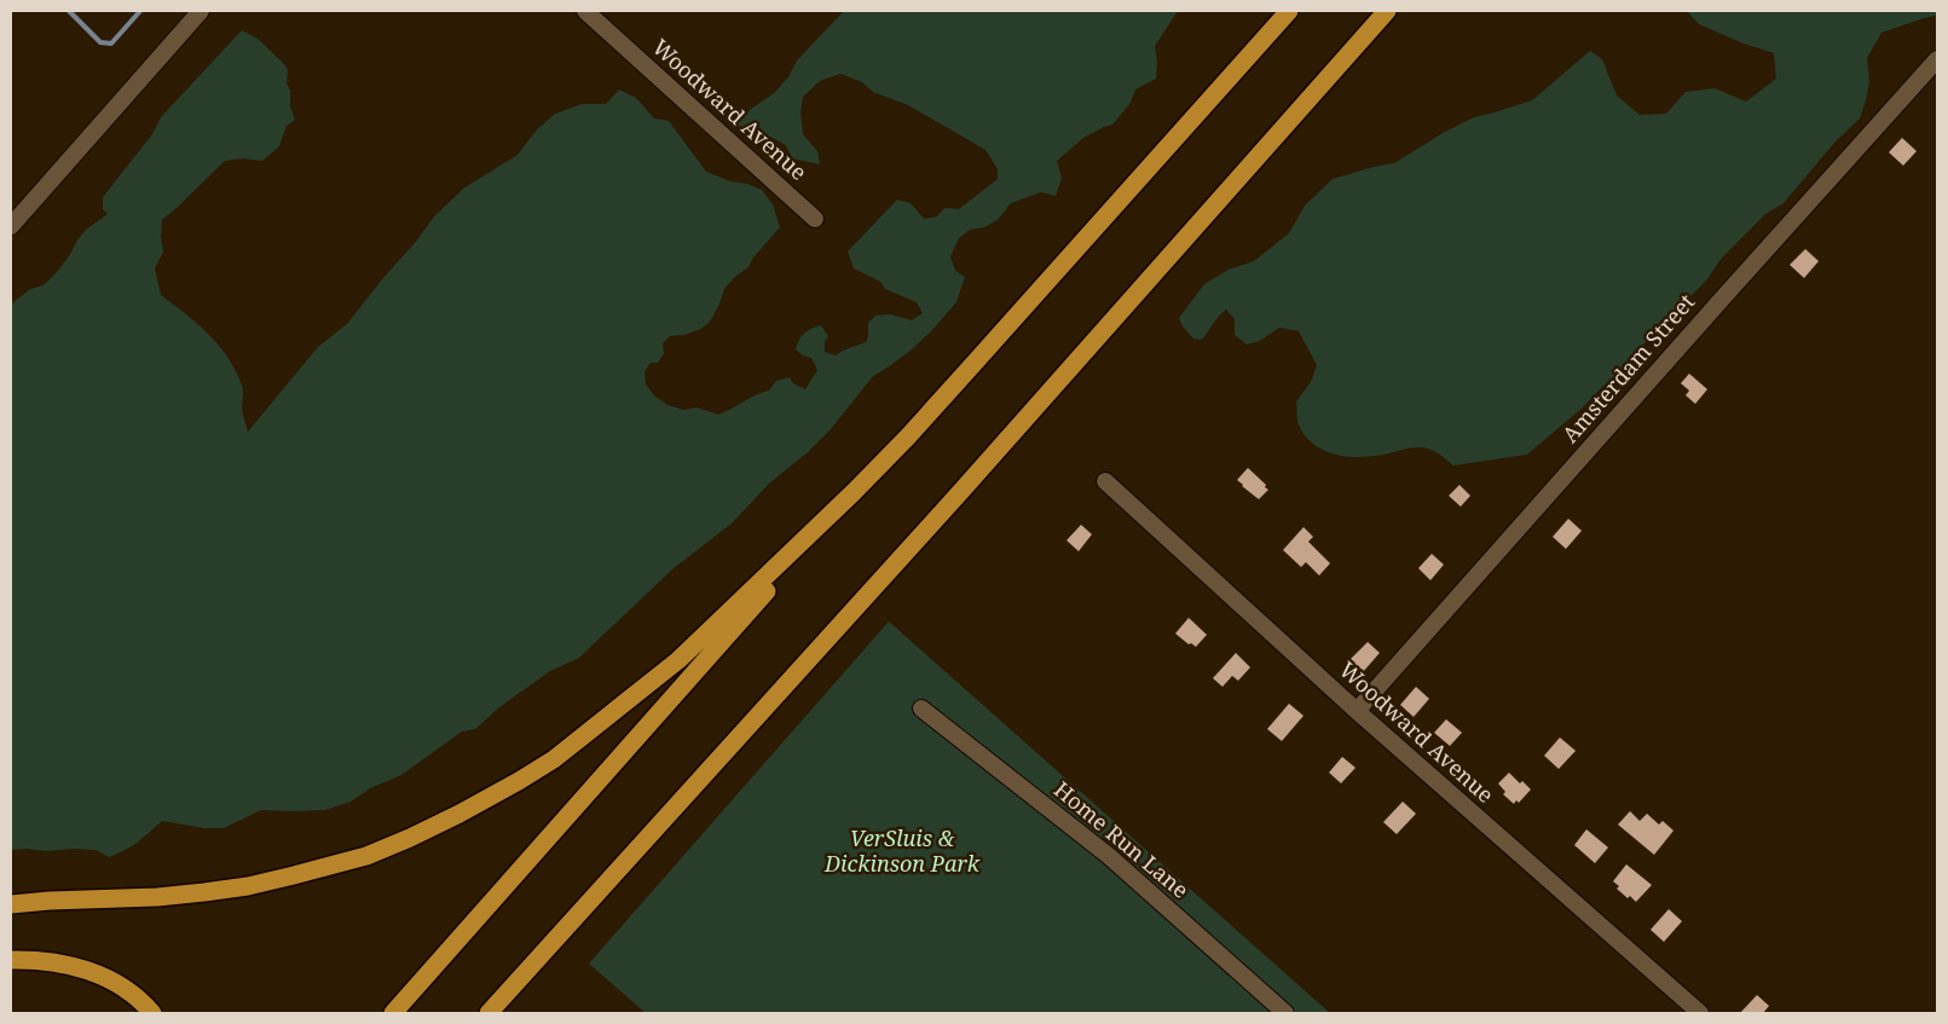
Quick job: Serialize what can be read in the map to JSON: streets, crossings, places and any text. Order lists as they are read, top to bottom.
{
  "streets": {
    "street": ["Woodward Avenue", "Amsterdam Street", "Home Run Lane"]
  },
  "crossings": [
    ["Woodward Avenue", "Amsterdam Street"]
  ],
  "parks": ["VerSluis & Dickinson Park"]
}
